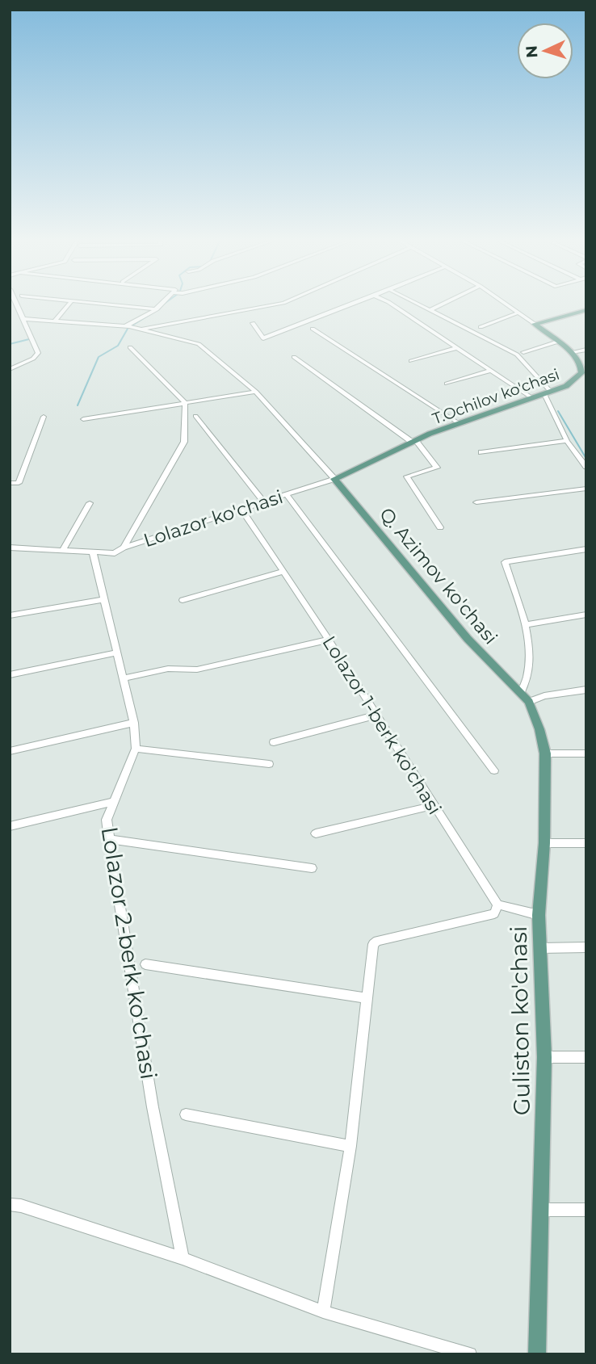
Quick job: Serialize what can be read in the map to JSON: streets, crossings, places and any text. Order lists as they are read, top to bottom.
{
  "streets": {
    "main road": ["T.Ochilov ko'chasi", "Q. Azimov ko'chasi", "Guliston ko'chasi"],
    "street": ["Lolazor ko'chasi", "Lolazor 1-berk ko'chasi", "Lolazor 2-berk ko'chasi"]
  },
  "crossings": [
    ["T.Ochilov ko'chasi", "Lolazor ko'chasi"],
    ["T.Ochilov ko'chasi", "Q. Azimov ko'chasi"],
    ["Lolazor ko'chasi", "Q. Azimov ko'chasi"],
    ["Lolazor ko'chasi", "Lolazor 1-berk ko'chasi"],
    ["Lolazor ko'chasi", "Lolazor 2-berk ko'chasi"],
    ["Q. Azimov ko'chasi", "Guliston ko'chasi"]
  ],
  "north": "left"
}
